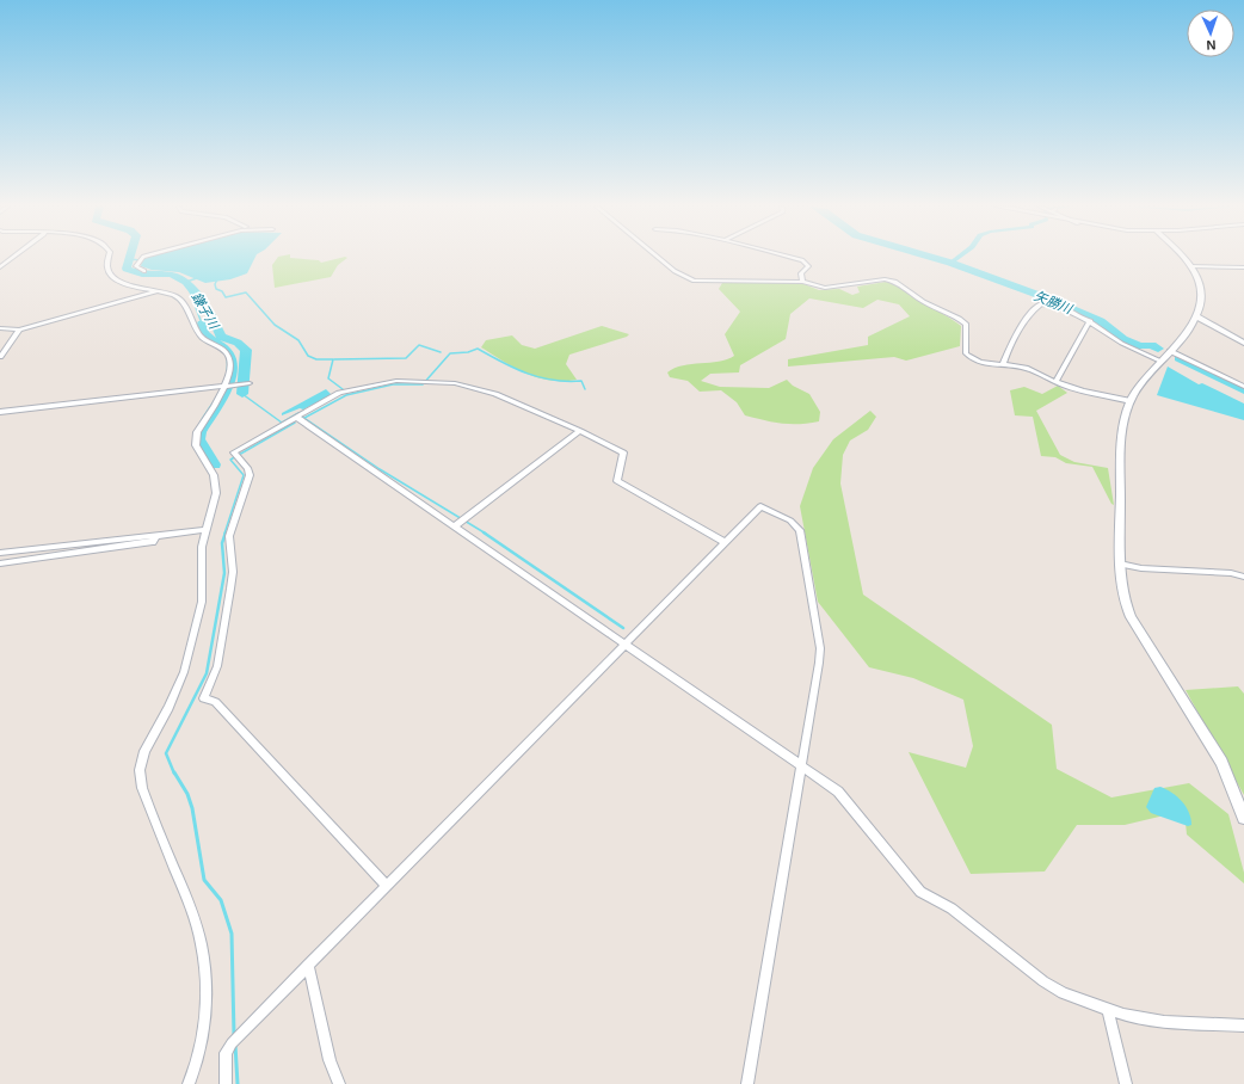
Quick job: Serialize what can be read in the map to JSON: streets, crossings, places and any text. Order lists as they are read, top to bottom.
{
  "water": ["矢勝川", "鎌子川"],
  "north": "bottom"
}
